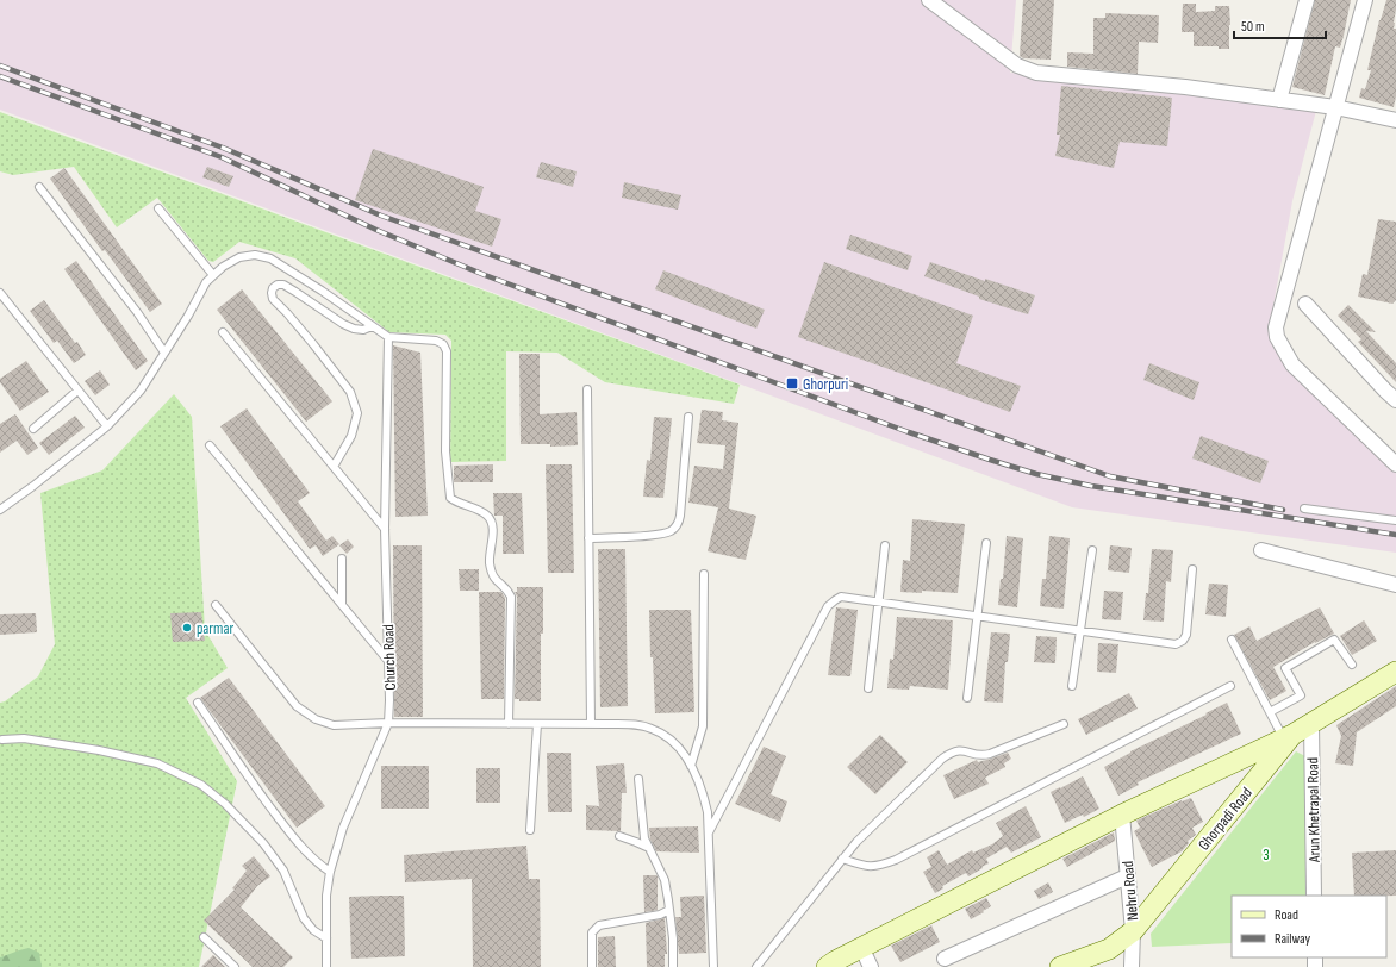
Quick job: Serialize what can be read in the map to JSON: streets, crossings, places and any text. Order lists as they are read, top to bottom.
{
  "streets": {
    "main road": ["Ghorpadi Road"],
    "street": ["Arun Khetrapal Road", "Nehru Road"],
    "lane": ["Church Road"]
  },
  "crossings": [
    ["Arun Khetrapal Road", "Ghorpadi Road"],
    ["Ghorpadi Road", "Nehru Road"]
  ],
  "parks": ["3"],
  "places": {
    "transit": ["Ghorpuri"],
    "other": ["parmar"]
  },
  "legend": ["Road", "Railway"],
  "scale_bar": "50 m"
}
